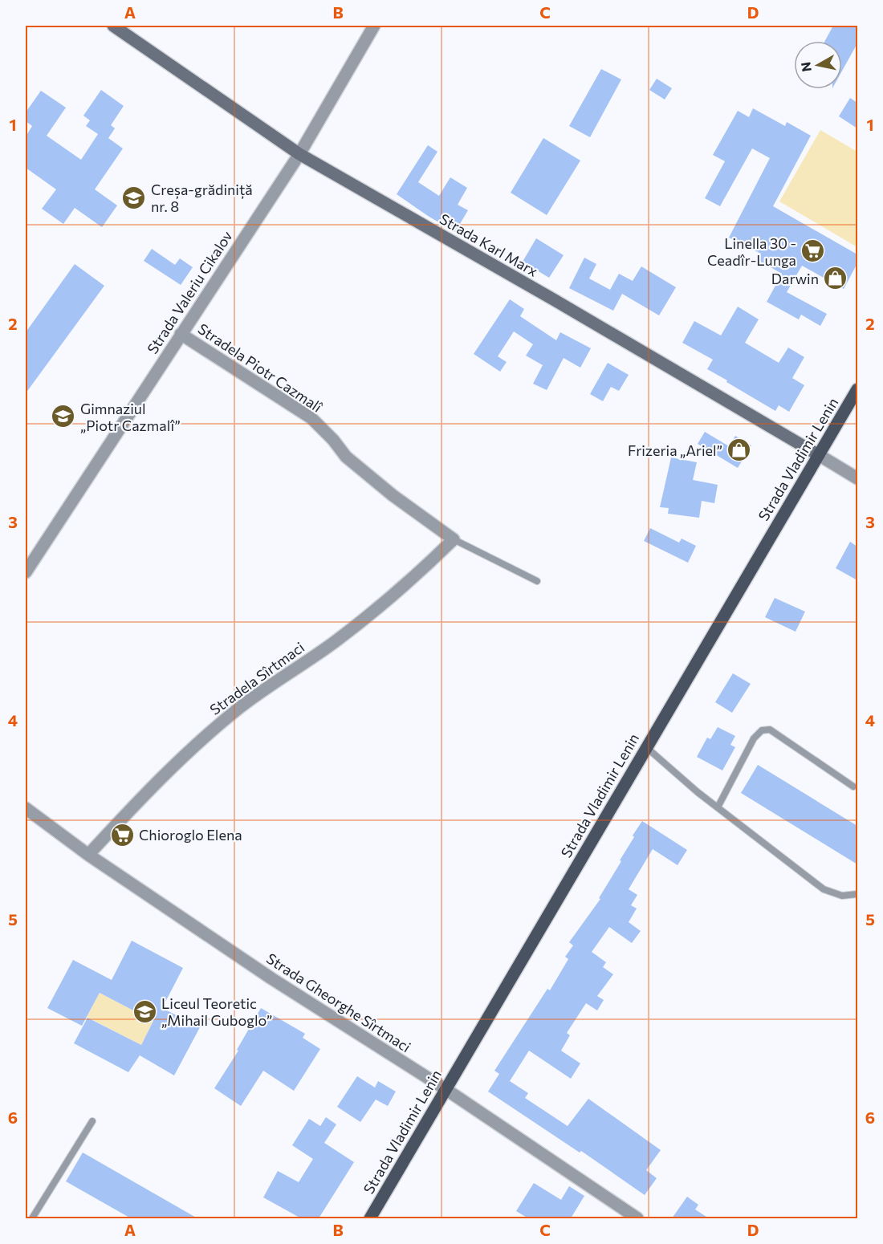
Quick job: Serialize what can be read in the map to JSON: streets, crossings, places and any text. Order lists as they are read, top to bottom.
{
  "streets": {
    "main road": ["Strada Vladimir Lenin"],
    "street": [
      "Strada Karl Marx",
      "Strada Valeriu Cikalov",
      "Stradela Piotr Cazmalî",
      "Stradela Sîrtmaci",
      "Strada Gheorghe Sîrtmaci"
    ]
  },
  "crossings": [
    ["Strada Karl Marx", "Strada Valeriu Cikalov"],
    ["Strada Karl Marx", "Strada Vladimir Lenin"],
    ["Strada Valeriu Cikalov", "Stradela Piotr Cazmalî"],
    ["Stradela Piotr Cazmalî", "Stradela Sîrtmaci"],
    ["Strada Vladimir Lenin", "Strada Gheorghe Sîrtmaci"],
    ["Stradela Sîrtmaci", "Strada Gheorghe Sîrtmaci"]
  ],
  "places": {
    "school or university": ["Creșa-grădiniță nr. 8", "Gimnaziul „Piotr Cazmalî”", "Liceul Teoretic „Mihail Guboglo”"],
    "supermarket": ["Linella 30 - Ceadîr-Lunga", "Chioroglo Elena"],
    "shop": ["Darwin", "Frizeria „Ariel”"]
  },
  "north": "left",
  "grid": {
    "columns": [
      "A",
      "B",
      "C",
      "D"
    ],
    "rows": [
      "1",
      "2",
      "3",
      "4",
      "5",
      "6"
    ]
  }
}
